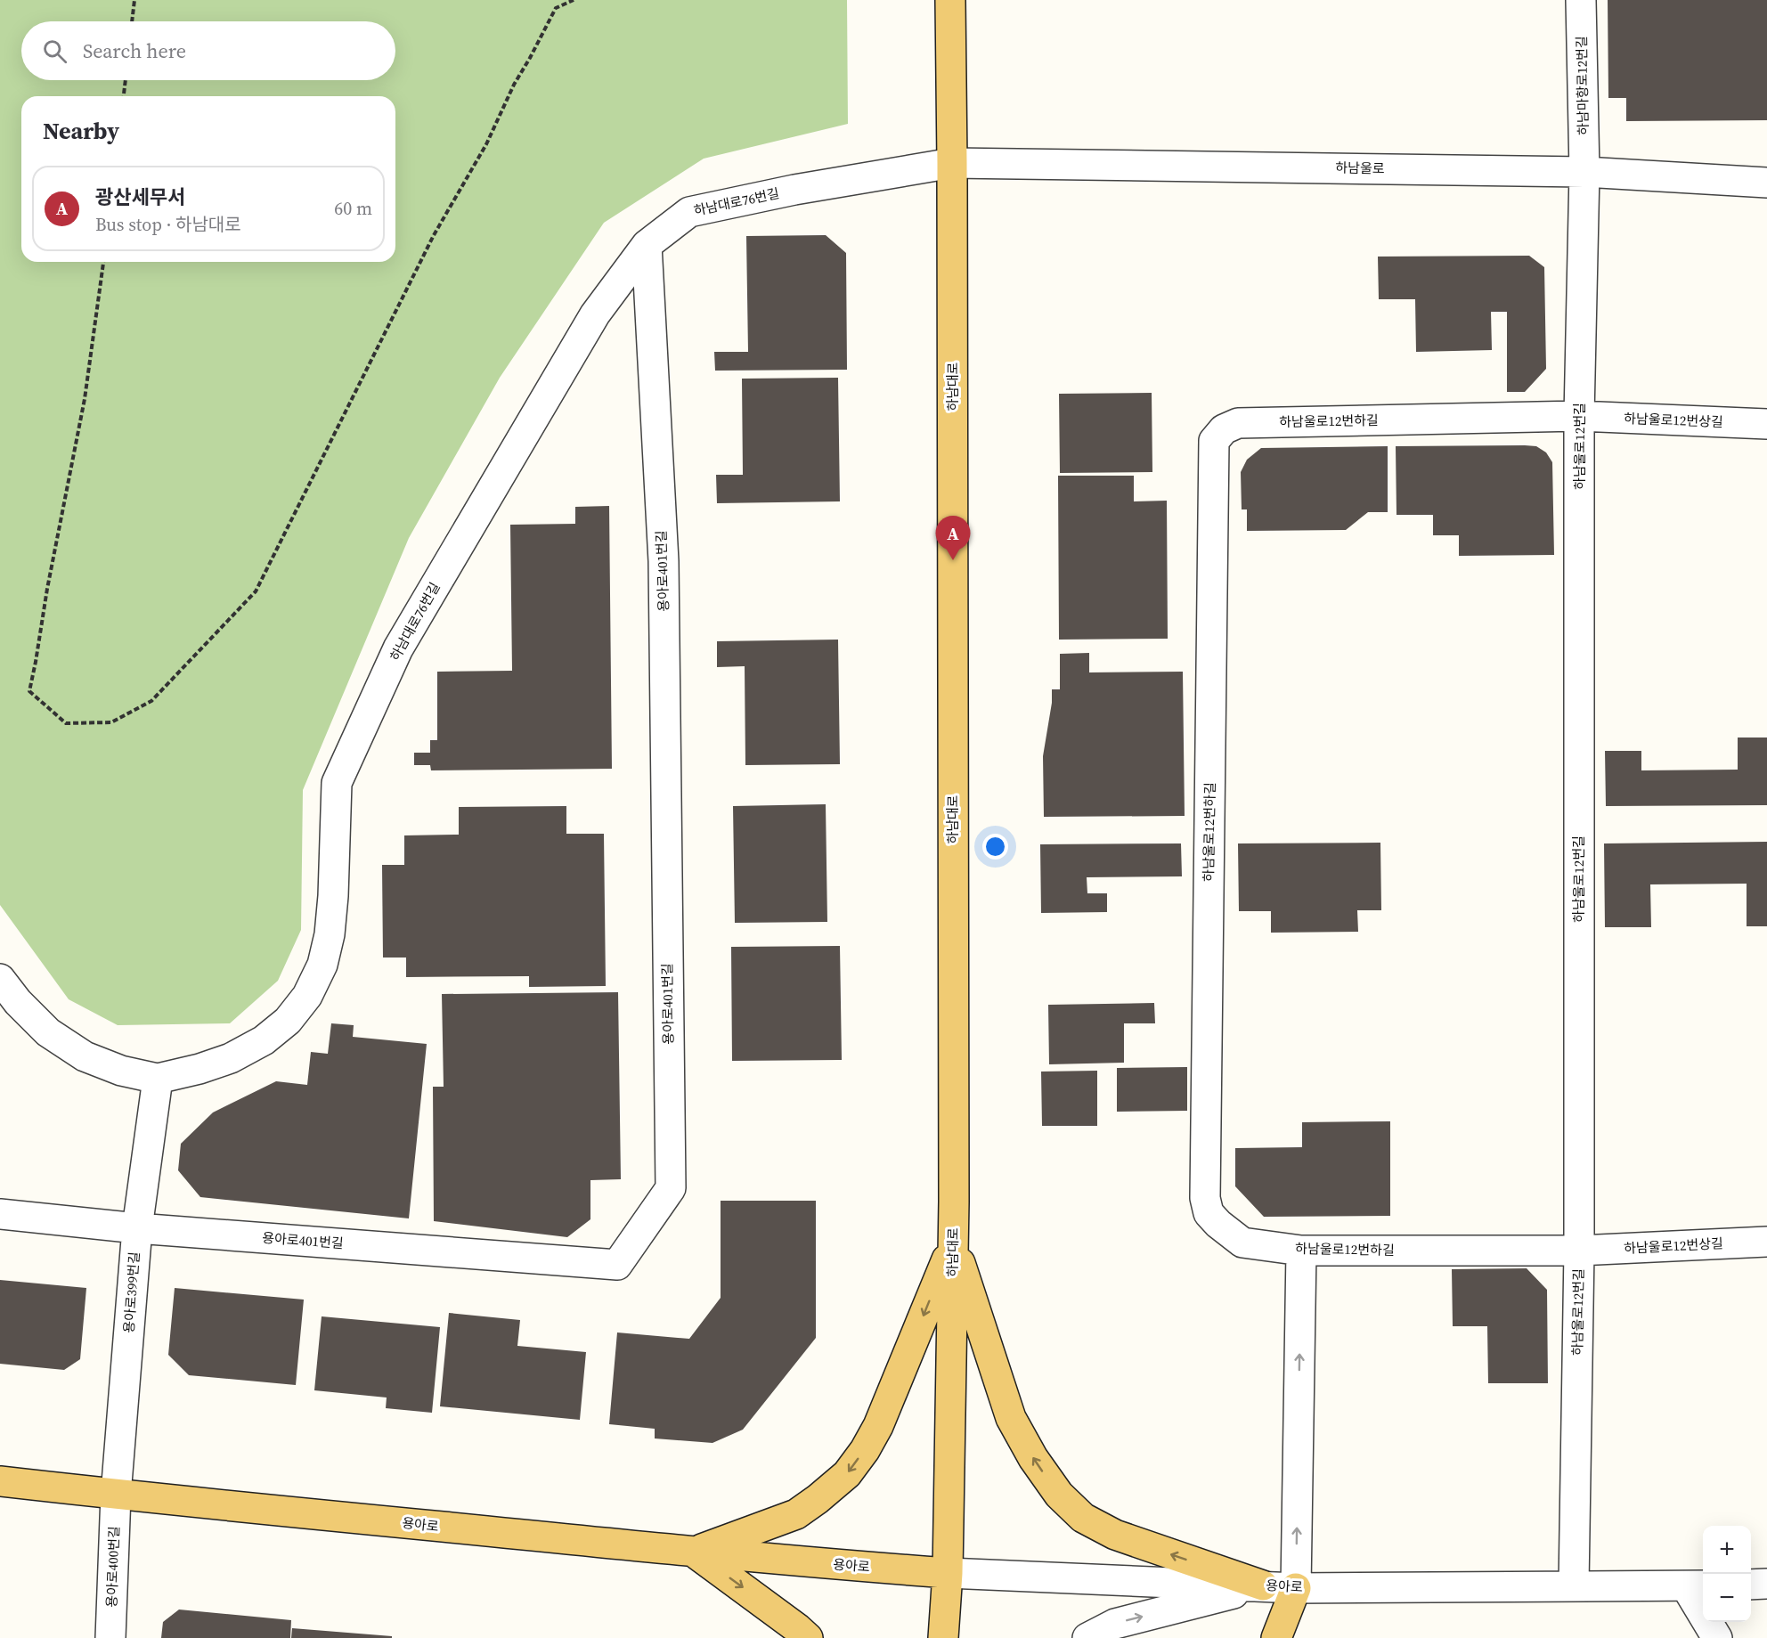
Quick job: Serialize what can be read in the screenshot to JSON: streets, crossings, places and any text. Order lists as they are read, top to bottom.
{
  "streets": {
    "main road": ["하남대로", "용아로"],
    "street": [
      "하남마항로12번길",
      "하남울로",
      "하남대로76번길",
      "하남울로12번상길",
      "하남울로12번하길",
      "하남울로12번길",
      "용아로401번길",
      "용아로399번길",
      "용아로400번길"
    ]
  },
  "crossings": [
    ["하남마항로12번길", "하남울로"],
    ["하남마항로12번길", "하남울로12번길"],
    ["하남울로", "하남대로76번길"],
    ["하남울로", "하남대로"],
    ["하남울로", "하남울로12번길"],
    ["하남대로76번길", "하남대로"],
    ["하남대로76번길", "용아로401번길"],
    ["하남대로76번길", "용아로399번길"],
    ["하남대로", "용아로"],
    ["하남울로12번상길", "하남울로12번하길"],
    ["하남울로12번상길", "하남울로12번길"],
    ["하남울로12번하길", "하남울로12번길"],
    ["하남울로12번길", "용아로"],
    ["용아로401번길", "용아로399번길"],
    ["용아로399번길", "용아로"],
    ["용아로399번길", "용아로400번길"],
    ["용아로", "용아로400번길"]
  ],
  "page": {
    "search": "Search here",
    "heading": "Nearby",
    "list": [
      {
        "mark": "A",
        "name": "광산세무서",
        "note": "Bus stop · 하남대로",
        "value": "60 m"
      }
    ],
    "pins": "A",
    "map_buttons": ["+", "−"]
  }
}
